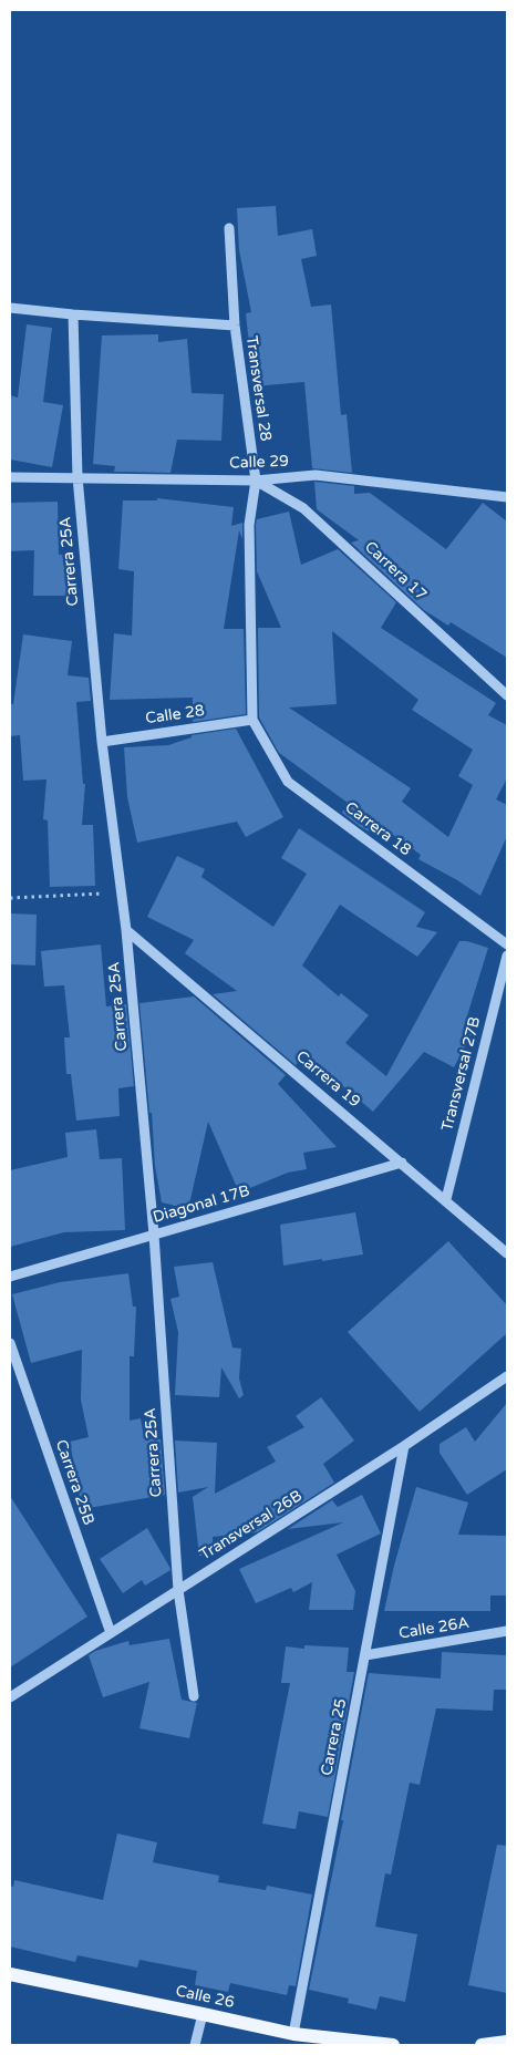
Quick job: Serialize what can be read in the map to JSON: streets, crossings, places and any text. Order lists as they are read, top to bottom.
{
  "streets": {
    "main road": ["Calle 26"],
    "street": [
      "Transversal 28",
      "Calle 29",
      "Carrera 25A",
      "Carrera 17",
      "Calle 28",
      "Carrera 18",
      "Transversal 27B",
      "Carrera 19",
      "Diagonal 17B",
      "Carrera 25B",
      "Transversal 26B",
      "Calle 26A",
      "Carrera 25"
    ]
  },
  "crossings": [
    ["Transversal 28", "Calle 29"],
    ["Transversal 28", "Carrera 17"],
    ["Transversal 28", "Calle 28"],
    ["Transversal 28", "Carrera 18"],
    ["Calle 29", "Carrera 25A"],
    ["Calle 29", "Carrera 17"],
    ["Carrera 25A", "Calle 28"],
    ["Carrera 25A", "Carrera 19"],
    ["Carrera 25A", "Diagonal 17B"],
    ["Carrera 25A", "Transversal 26B"],
    ["Calle 28", "Carrera 18"],
    ["Transversal 27B", "Carrera 19"],
    ["Carrera 19", "Diagonal 17B"],
    ["Carrera 25B", "Transversal 26B"],
    ["Transversal 26B", "Carrera 25"],
    ["Calle 26A", "Carrera 25"],
    ["Carrera 25", "Calle 26"]
  ]
}
